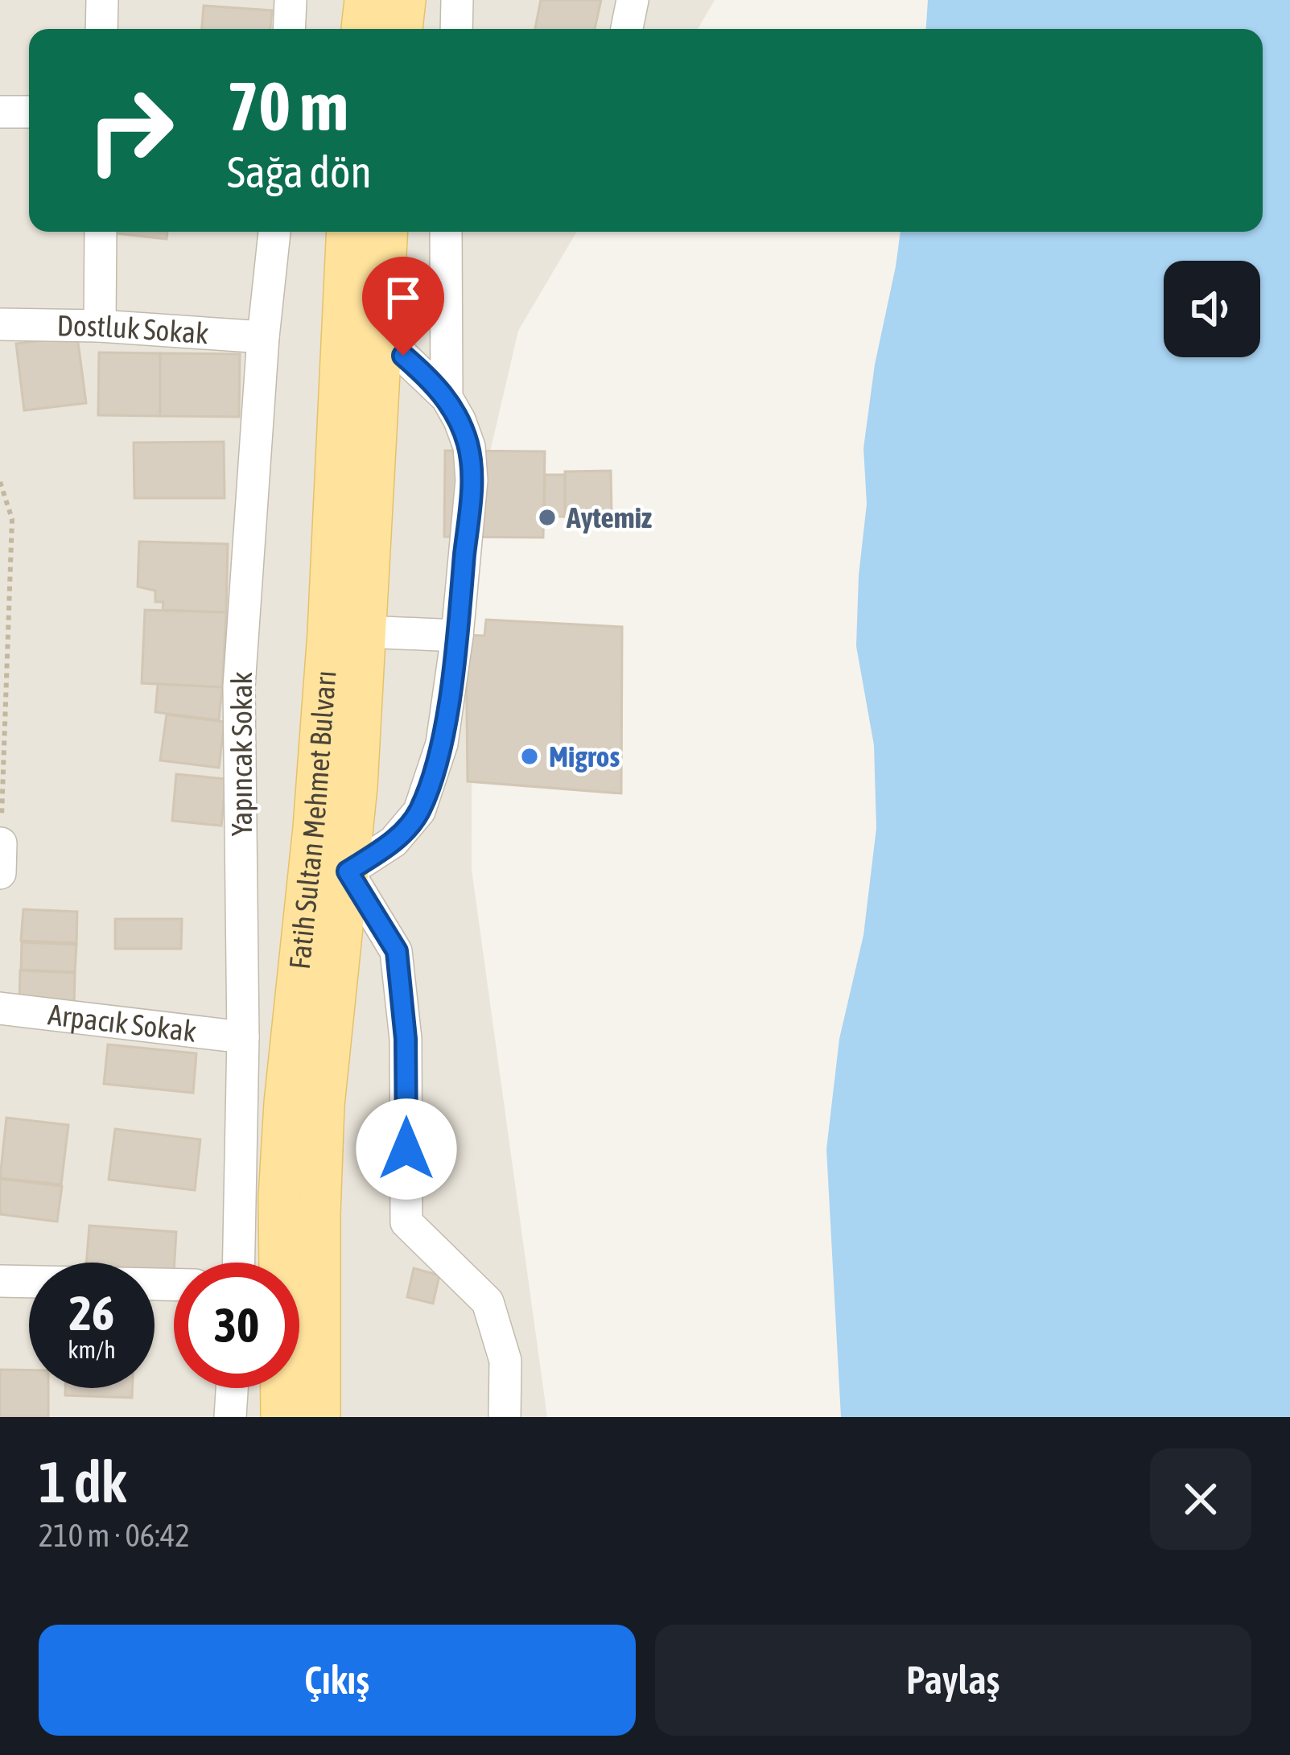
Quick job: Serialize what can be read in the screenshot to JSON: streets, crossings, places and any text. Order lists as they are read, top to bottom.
{
  "streets": {
    "main road": ["Fatih Sultan Mehmet Bulvarı"],
    "street": ["Dostluk Sokak", "Yapıncak Sokak", "Arpacık Sokak"]
  },
  "crossings": [
    ["Dostluk Sokak", "Yapıncak Sokak"],
    ["Yapıncak Sokak", "Arpacık Sokak"]
  ],
  "places": ["Aytemiz", "Migros"],
  "page": {
    "turn": ["70 m", "Sağa dön"],
    "speed": "26 km/h",
    "limit": "30",
    "heading": ["1 dk", "210 m · 06:42"],
    "buttons": ["Çıkış", "Paylaş"]
  }
}
